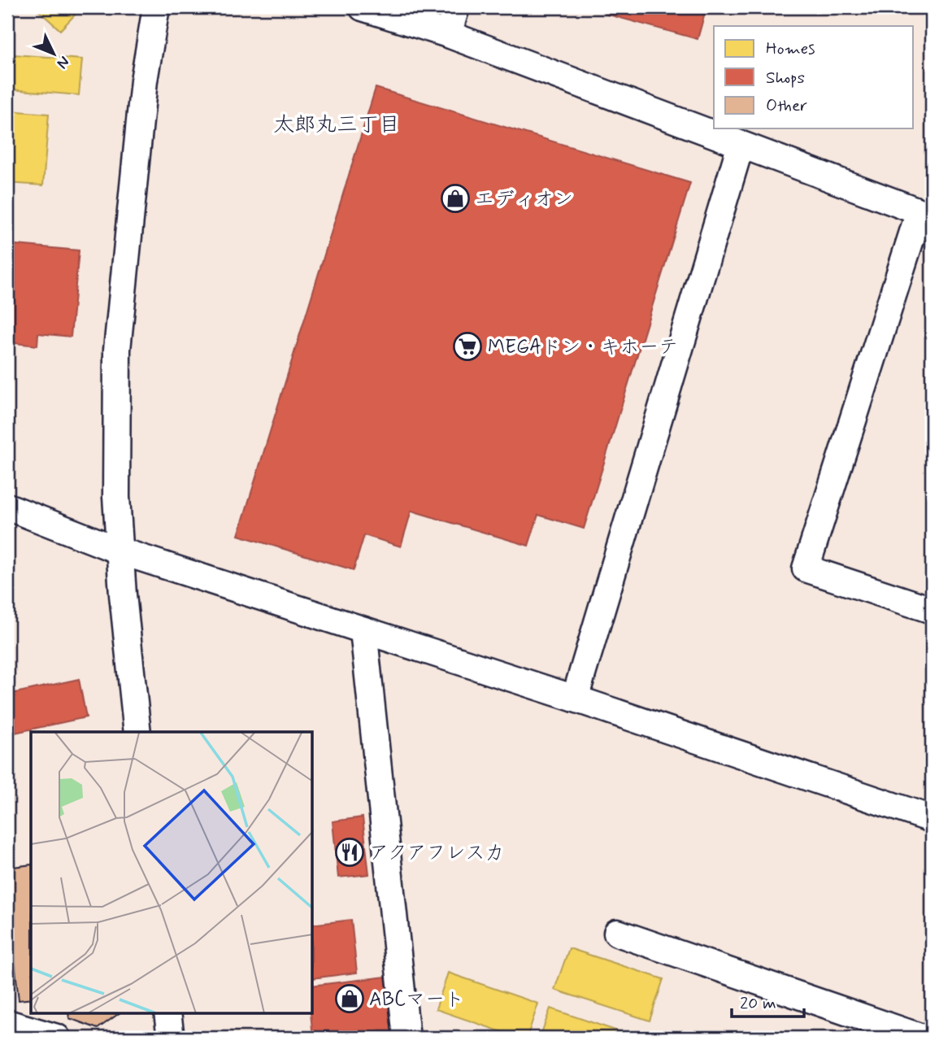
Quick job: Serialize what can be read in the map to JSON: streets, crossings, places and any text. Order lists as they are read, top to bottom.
{
  "districts": ["太郎丸三丁目"],
  "places": {
    "shop": ["エディオン", "ABCマート"],
    "supermarket": ["MEGAドン・キホーテ"],
    "restaurant": ["アクアフレスカ"]
  },
  "legend": ["Homes", "Shops", "Other"],
  "scale_bar": "20 m",
  "north": "bottom right"
}
